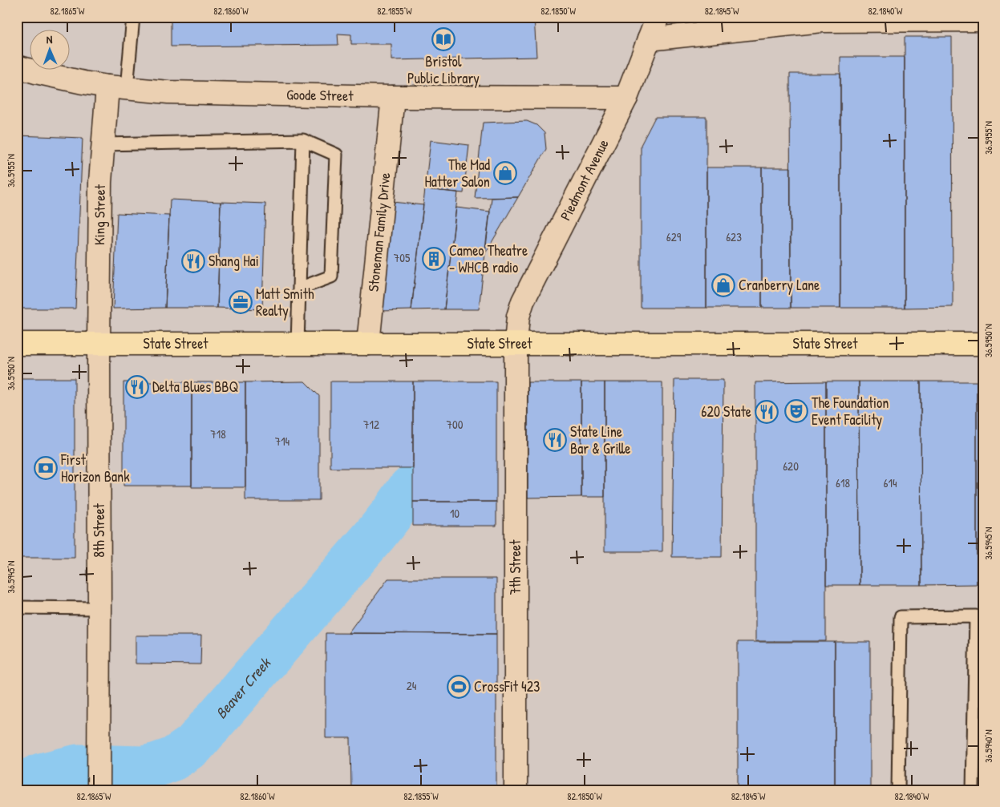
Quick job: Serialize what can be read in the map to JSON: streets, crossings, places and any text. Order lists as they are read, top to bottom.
{
  "streets": {
    "main road": ["State Street"],
    "street": [
      "Goode Street",
      "Piedmont Avenue",
      "King Street",
      "Stoneman Family Drive",
      "8th Street",
      "7th Street"
    ]
  },
  "crossings": [
    ["Goode Street", "Piedmont Avenue"],
    ["Goode Street", "King Street"],
    ["Goode Street", "Stoneman Family Drive"],
    ["Piedmont Avenue", "State Street"],
    ["Piedmont Avenue", "7th Street"],
    ["King Street", "State Street"],
    ["King Street", "8th Street"],
    ["Stoneman Family Drive", "State Street"],
    ["State Street", "8th Street"],
    ["State Street", "7th Street"]
  ],
  "water": ["Beaver Creek"],
  "places": {
    "library": ["Bristol Public Library"],
    "shop": ["The Mad Hatter Salon", "Cranberry Lane"],
    "building": ["Cameo Theatre - WHCB radio"],
    "restaurant": [
      "Shang Hai",
      "Delta Blues BBQ",
      "620 State",
      "State Line Bar & Grille"
    ],
    "office": ["Matt Smith Realty"],
    "theatre": ["The Foundation Event Facility"],
    "bank": ["First Horizon Bank"],
    "sports": ["CrossFit 423"]
  },
  "house_numbers": [
    "629",
    "623",
    "705",
    "712",
    "700",
    "718",
    "714",
    "620",
    "618",
    "614",
    "10",
    "24"
  ],
  "north": "top",
  "coordinates": [
    "82.1865°W",
    "82.1860°W",
    "82.1855°W",
    "82.1850°W",
    "82.1845°W",
    "82.1840°W",
    "36.5955°N",
    "36.5950°N",
    "36.5945°N",
    "36.5940°N"
  ]
}
